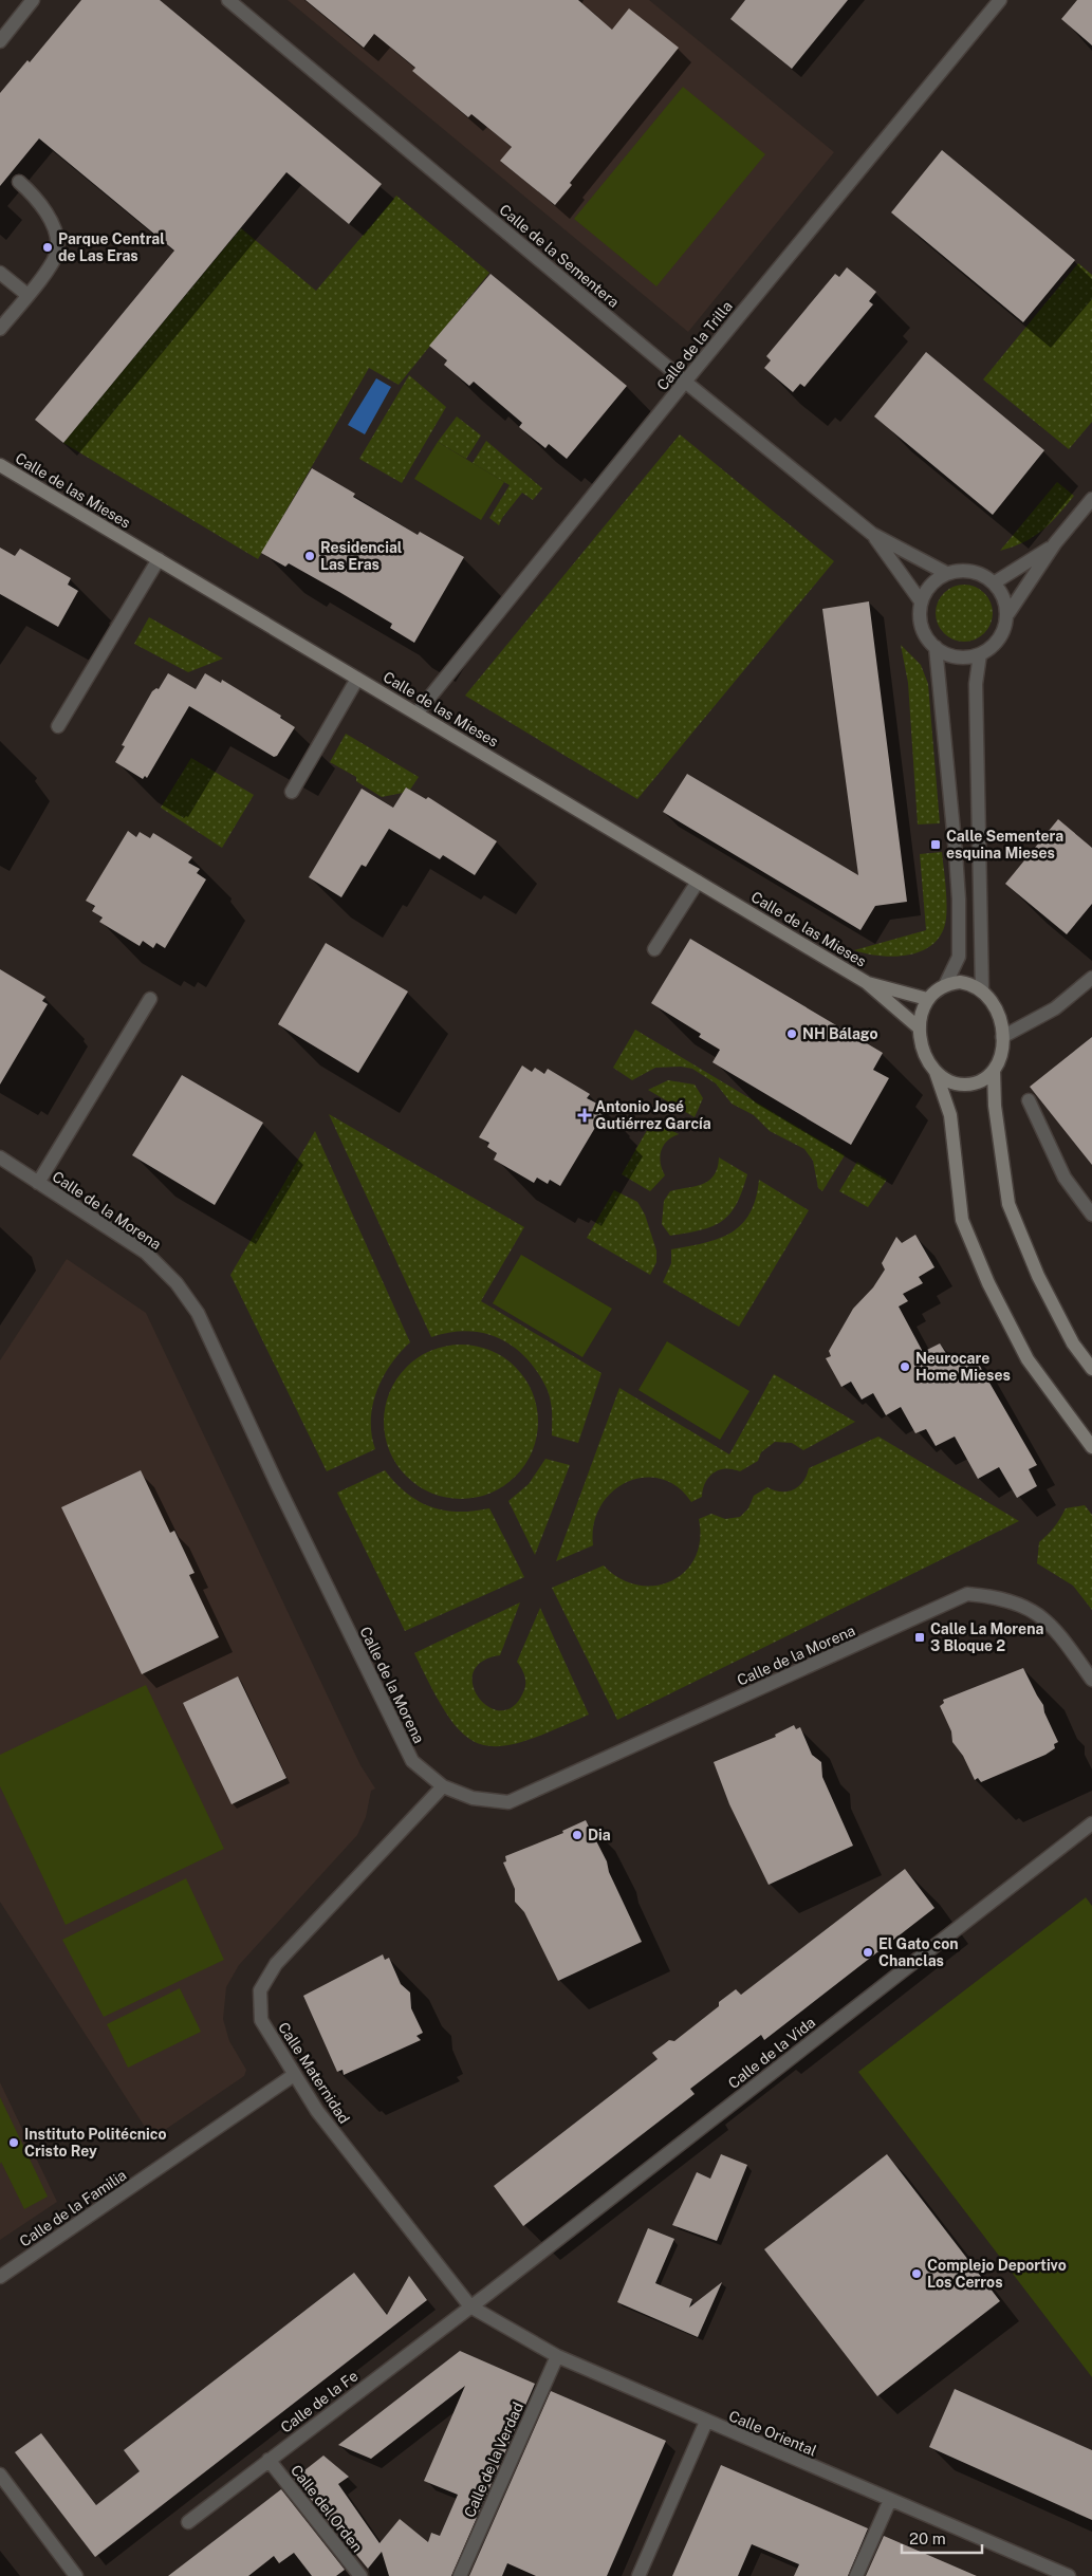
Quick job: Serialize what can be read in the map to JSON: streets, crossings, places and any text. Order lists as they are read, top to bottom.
{
  "streets": {
    "main road": ["Calle de las Mieses"],
    "street": [
      "Calle de la Sementera",
      "Calle de la Trilla",
      "Calle de la Morena",
      "Calle de la Vida",
      "Calle Maternidad",
      "Calle de la Familia",
      "Calle de la Fe",
      "Calle Oriental",
      "Calle de la Verdad",
      "Calle del Orden"
    ]
  },
  "crossings": [
    ["Calle de la Sementera", "Calle de la Trilla"],
    ["Calle de la Trilla", "Calle de las Mieses"],
    ["Calle de la Morena", "Calle Maternidad"],
    ["Calle de la Vida", "Calle Maternidad"],
    ["Calle de la Vida", "Calle de la Fe"],
    ["Calle de la Vida", "Calle Oriental"],
    ["Calle Maternidad", "Calle de la Familia"],
    ["Calle Maternidad", "Calle de la Fe"],
    ["Calle Maternidad", "Calle Oriental"],
    ["Calle de la Fe", "Calle Oriental"],
    ["Calle de la Fe", "Calle del Orden"],
    ["Calle Oriental", "Calle de la Verdad"]
  ],
  "places": {
    "other": [
      "Parque Central de Las Eras",
      "Residencial Las Eras",
      "NH Bálago",
      "Neurocare Home Mieses",
      "Dia",
      "El Gato con Chanclas",
      "Instituto Politécnico Cristo Rey",
      "Complejo Deportivo Los Cerros"
    ],
    "transit": ["Calle Sementera esquina Mieses", "Calle La Morena 3 Bloque 2"],
    "health": ["Antonio José Gutiérrez García"]
  },
  "scale_bar": "20 m"
}
